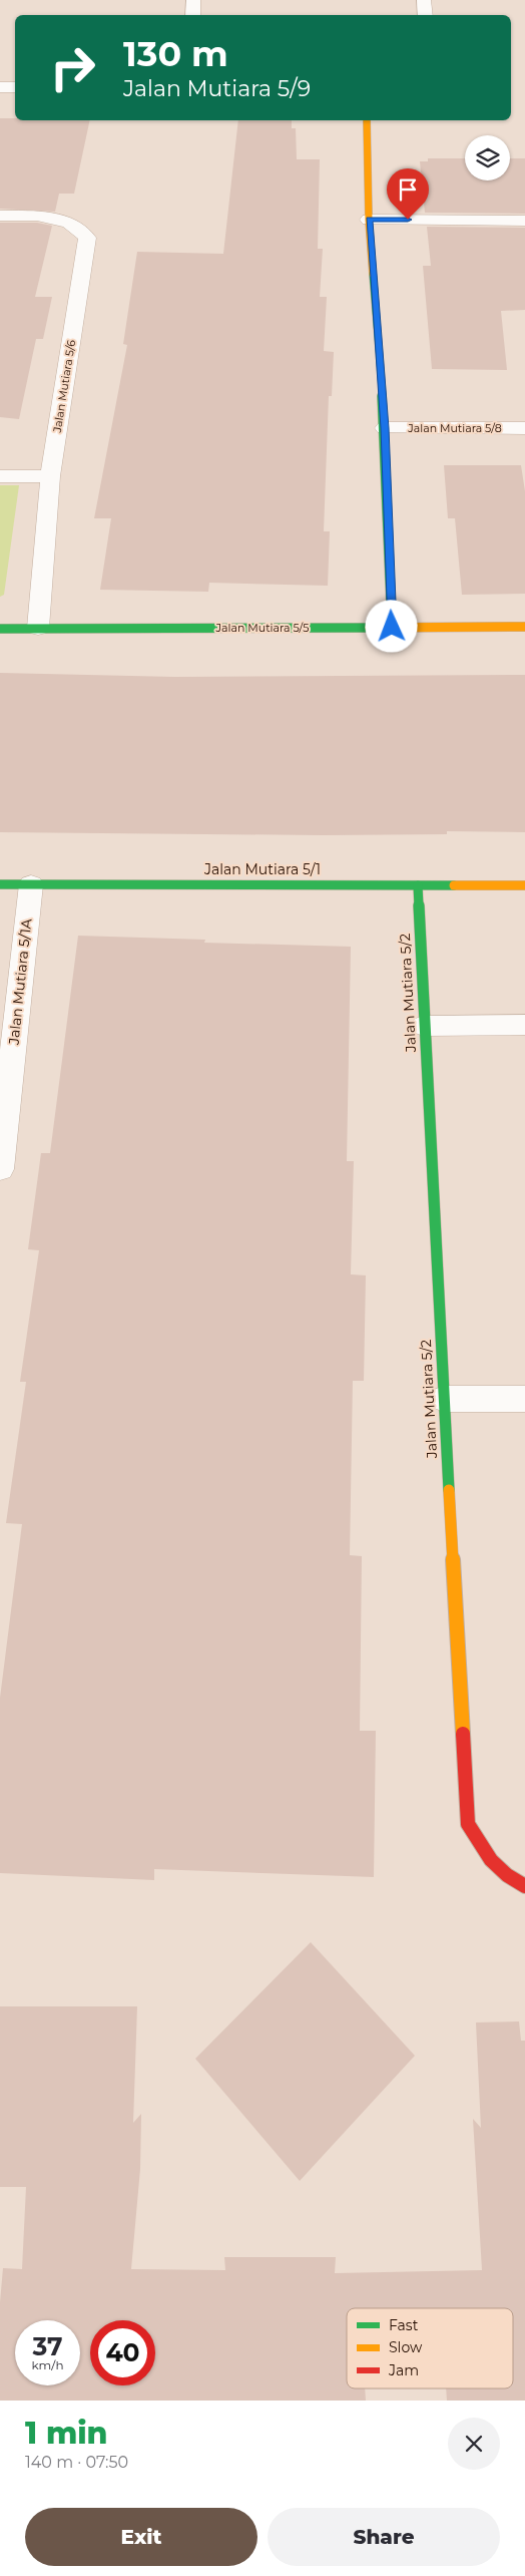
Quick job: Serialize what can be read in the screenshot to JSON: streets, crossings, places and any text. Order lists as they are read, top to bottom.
{
  "streets": {
    "street": [
      "Jalan Mutiara 5/6",
      "Jalan Mutiara 5/8",
      "Jalan Mutiara 5/5",
      "Jalan Mutiara 5/1",
      "Jalan Mutiara 5/1A",
      "Jalan Mutiara 5/2"
    ]
  },
  "crossings": [
    ["Jalan Mutiara 5/6", "Jalan Mutiara 5/5"],
    ["Jalan Mutiara 5/1", "Jalan Mutiara 5/1A"],
    ["Jalan Mutiara 5/1", "Jalan Mutiara 5/2"]
  ],
  "legend": ["Fast", "Slow", "Jam"],
  "page": {
    "turn": ["130 m", "Jalan Mutiara 5/9"],
    "speed": "37 km/h",
    "limit": "40",
    "heading": ["1 min", "140 m · 07:50"],
    "buttons": ["Exit", "Share"]
  }
}
